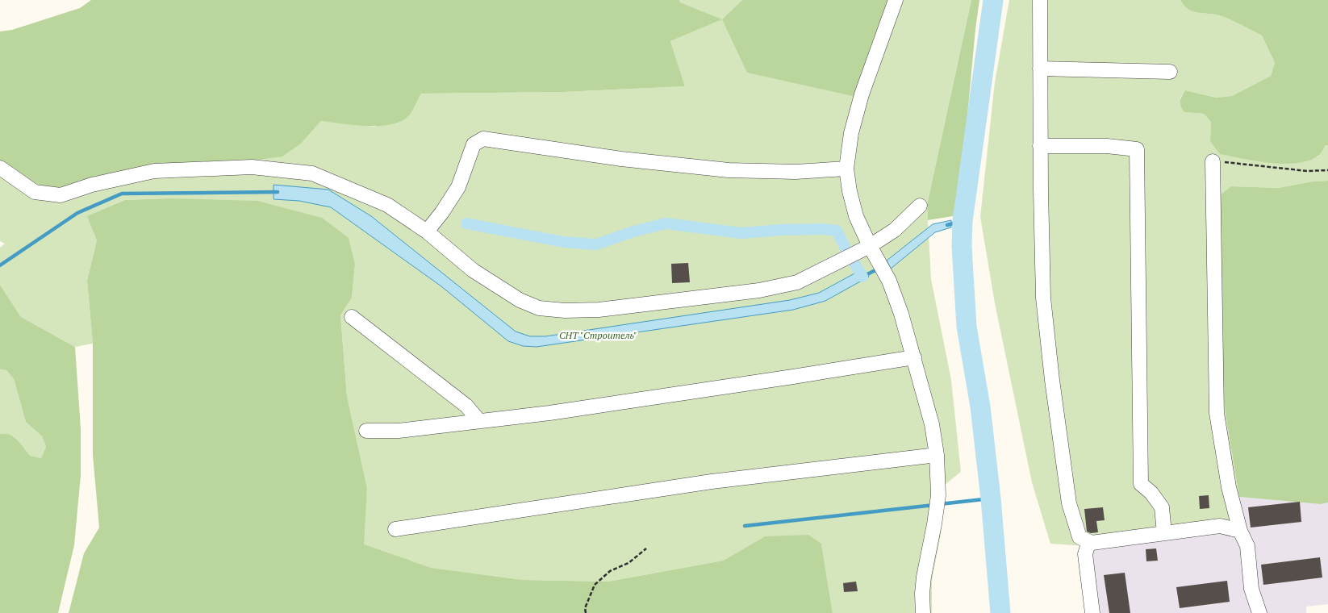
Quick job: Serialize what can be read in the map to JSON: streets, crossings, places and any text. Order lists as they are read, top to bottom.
{
  "parks": ["СНТ \"Строитель\""]
}
